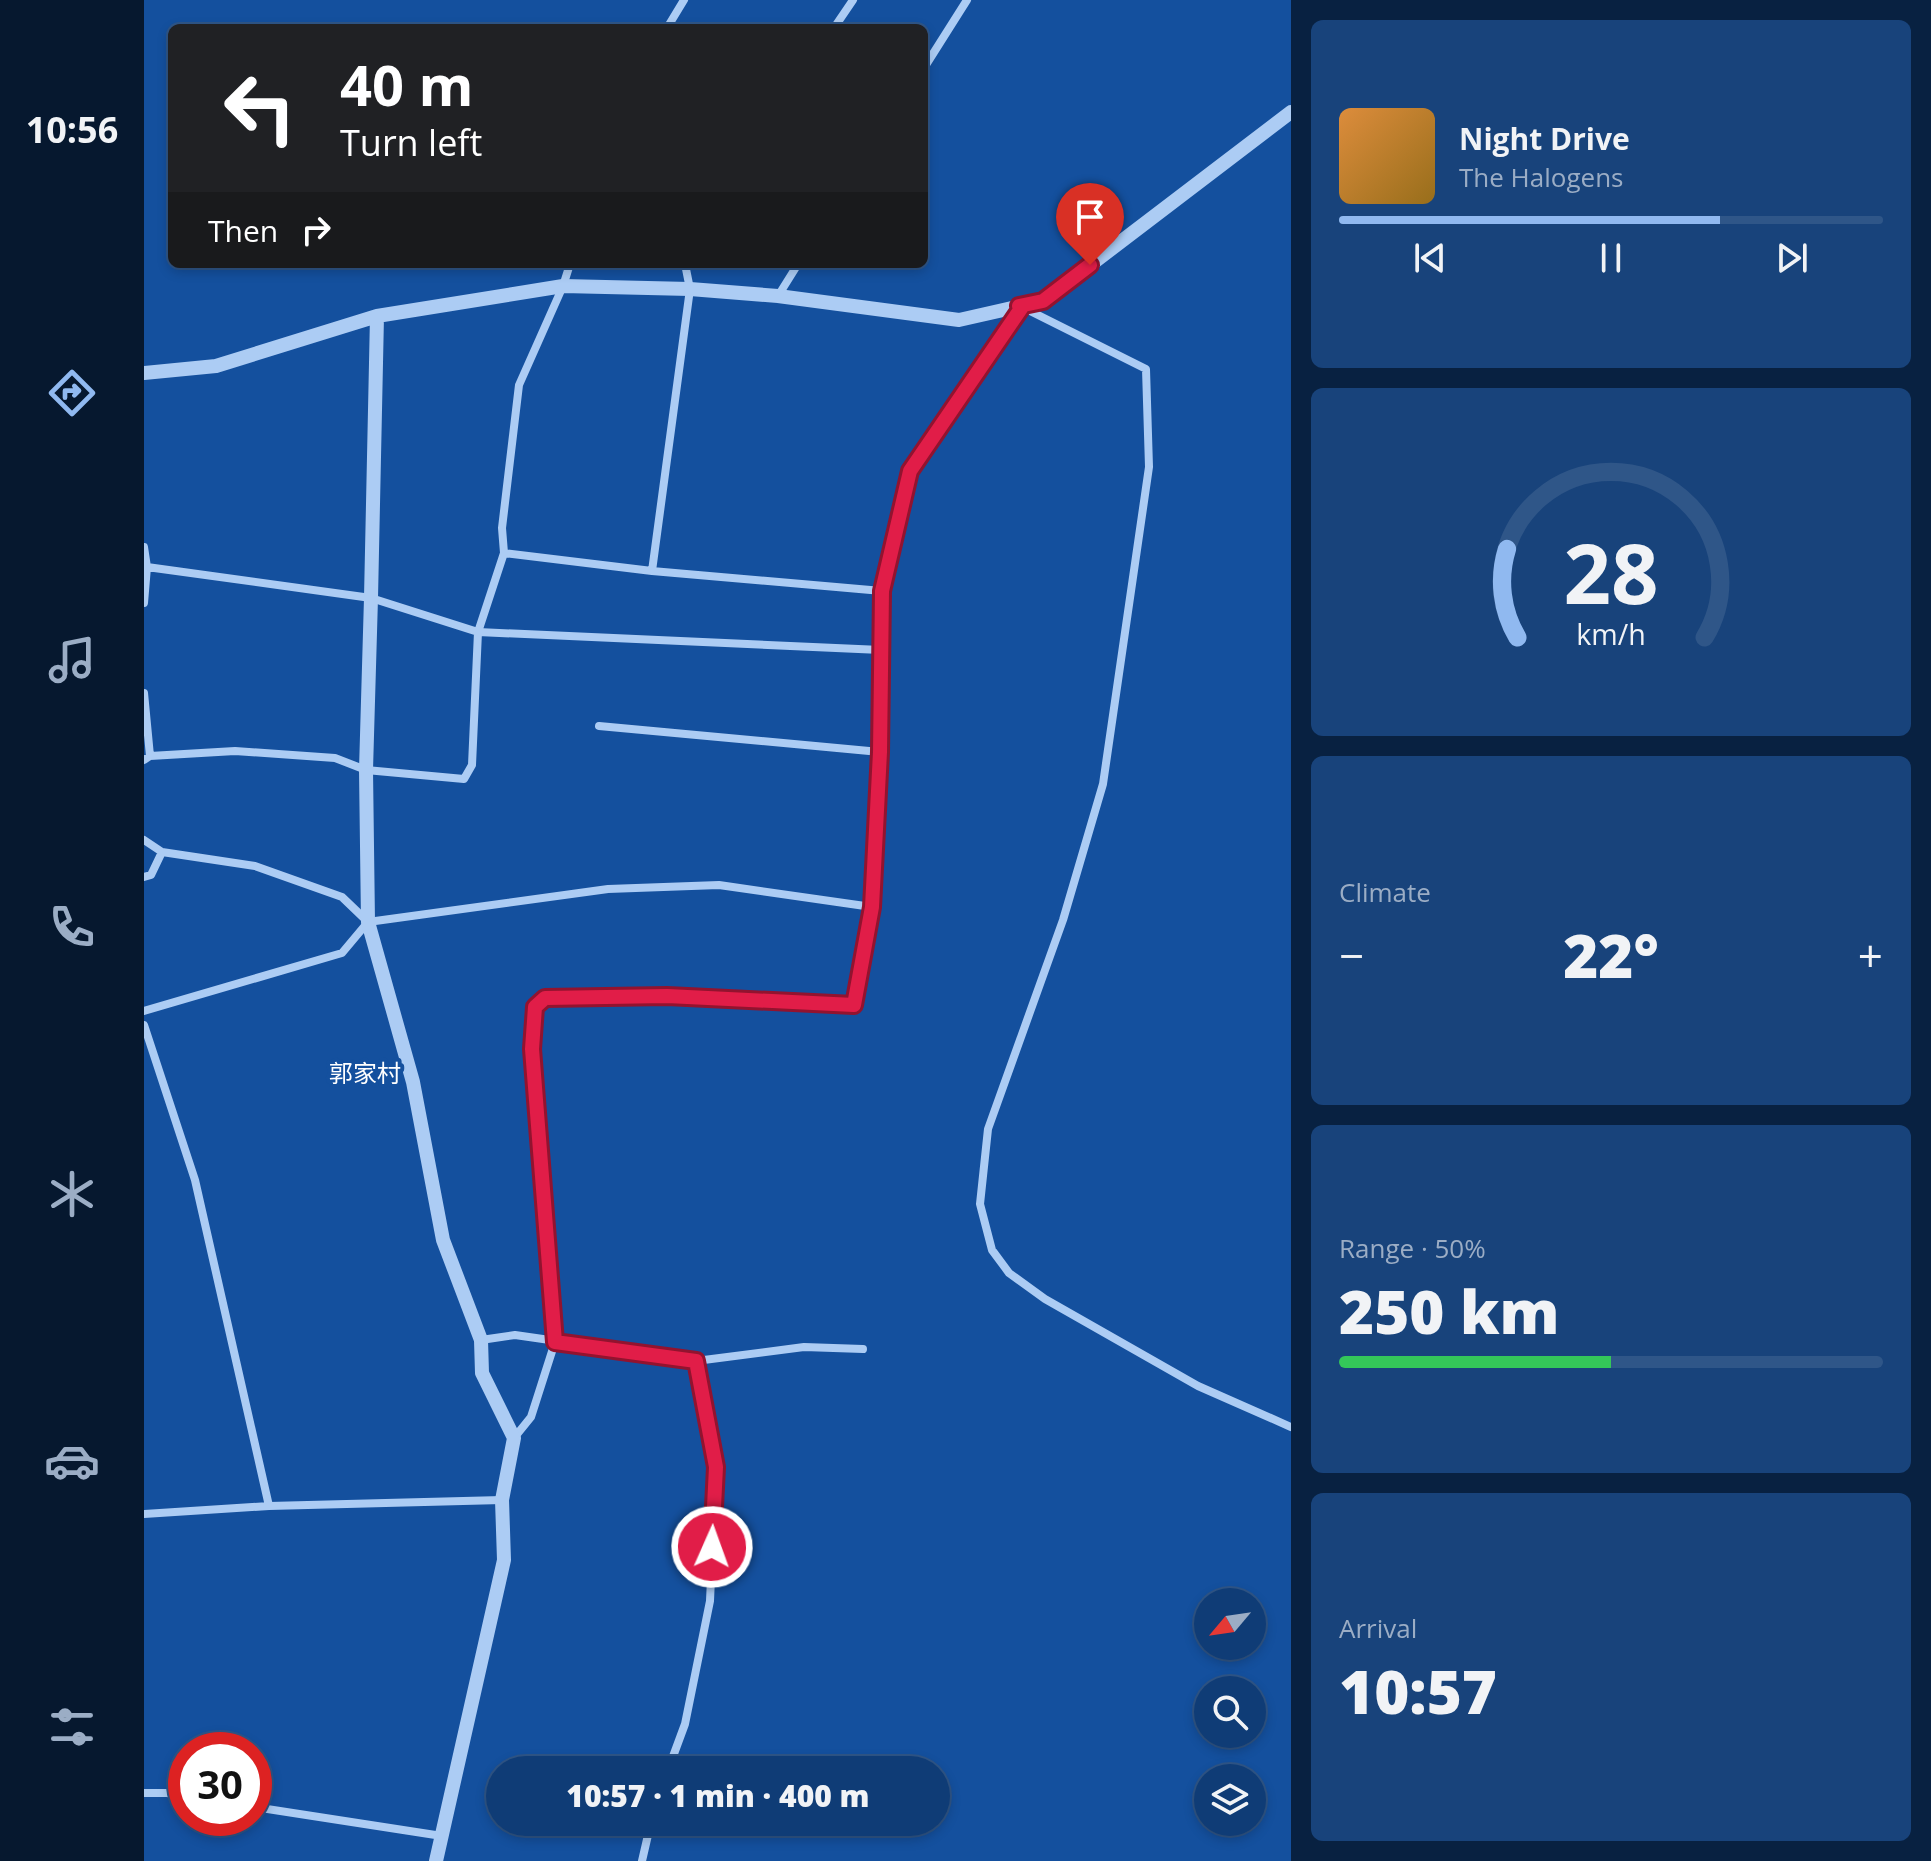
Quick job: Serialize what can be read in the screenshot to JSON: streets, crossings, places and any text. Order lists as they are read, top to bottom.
{
  "districts": ["郭家村"],
  "north": "bottom left",
  "page": {
    "tabs": "10:56",
    "turn": ["40 m", "Turn left"],
    "song": ["Night Drive", "The Halogens"],
    "then": "Then",
    "tile": [
      "Climate",
      ["Range · 50%", "250 km"],
      ["Arrival", "10:57"]
    ],
    "heat": ["−", "22°", "+"],
    "limit": "30",
    "trip": "10:57 · 1 min · 400 m",
    "gauge": ["28", "km/h"]
  }
}
